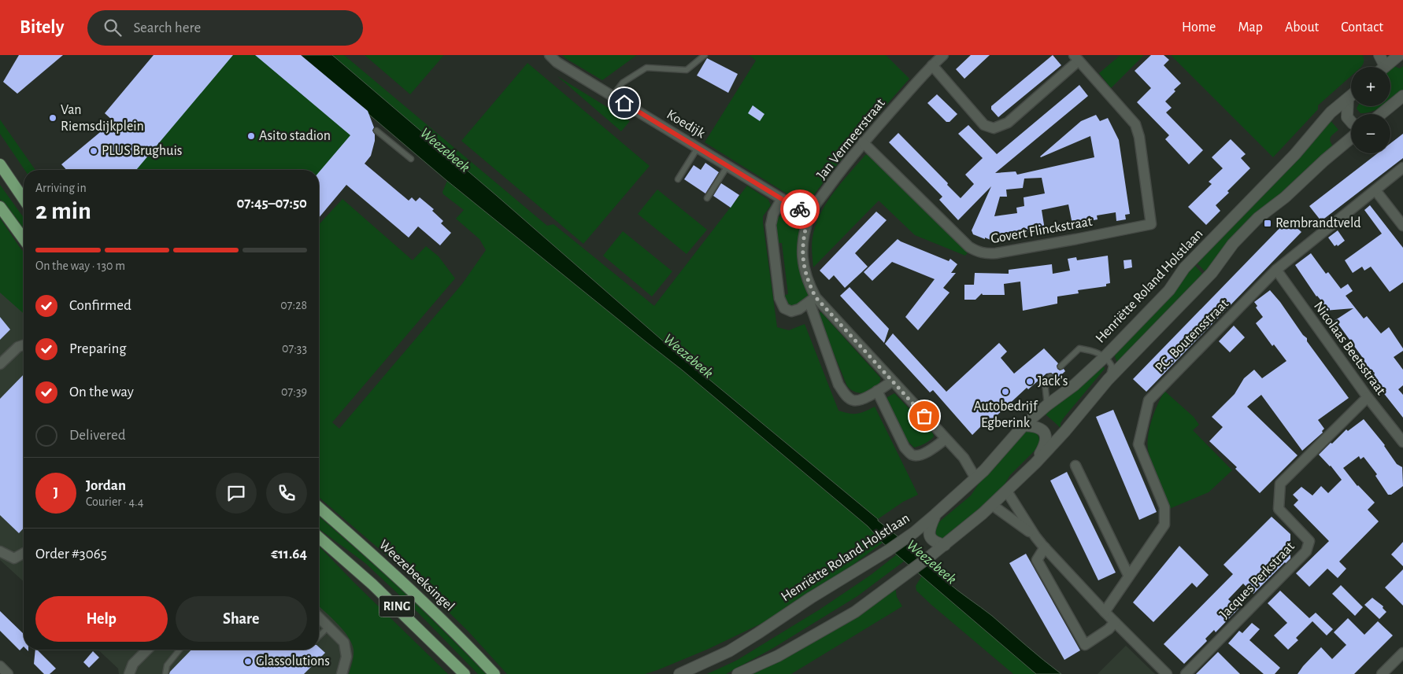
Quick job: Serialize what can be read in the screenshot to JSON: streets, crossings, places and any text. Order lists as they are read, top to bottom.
{
  "streets": {
    "main road": ["Henriëtte Roland Holstlaan", "Weezebeeksingel", "RING"],
    "street": [
      "Koedijk",
      "Jan Vermeerstraat",
      "Govert Flinckstraat",
      "P.C. Boutensstraat",
      "Nicolaas Beetsstraat",
      "Jacques Perkstraat"
    ]
  },
  "crossings": [
    ["Koedijk", "Jan Vermeerstraat"],
    ["Jan Vermeerstraat", "Govert Flinckstraat"],
    ["Jan Vermeerstraat", "Henriëtte Roland Holstlaan"],
    ["P.C. Boutensstraat", "Nicolaas Beetsstraat"],
    ["Nicolaas Beetsstraat", "Jacques Perkstraat"]
  ],
  "water": ["Weezebeek"],
  "places": {
    "other": [
      "Van Riemsdijkplein",
      "Asito stadion",
      "PLUS Brughuis",
      "Jack's",
      "Autobedrijf Egberink",
      "Glassolutions"
    ],
    "transit": ["Rembrandtveld"]
  },
  "page": {
    "header": "Bitely",
    "search": "Search here",
    "nav": [
      "Home",
      "Map",
      "About",
      "Contact"
    ],
    "map_buttons": ["+", "−"],
    "heading": ["2 min", "Arriving in", "07:45–07:50"],
    "panel": [
      "Jordan",
      "Courier · 4.4",
      "Order #3065",
      "€11.64"
    ],
    "bar": "On the way · 130 m",
    "list": [
      ["Confirmed", "07:28"],
      ["Preparing", "07:33"],
      ["On the way", "07:39"],
      "Delivered"
    ],
    "round": "J",
    "buttons": ["Help", "Share"]
  }
}
